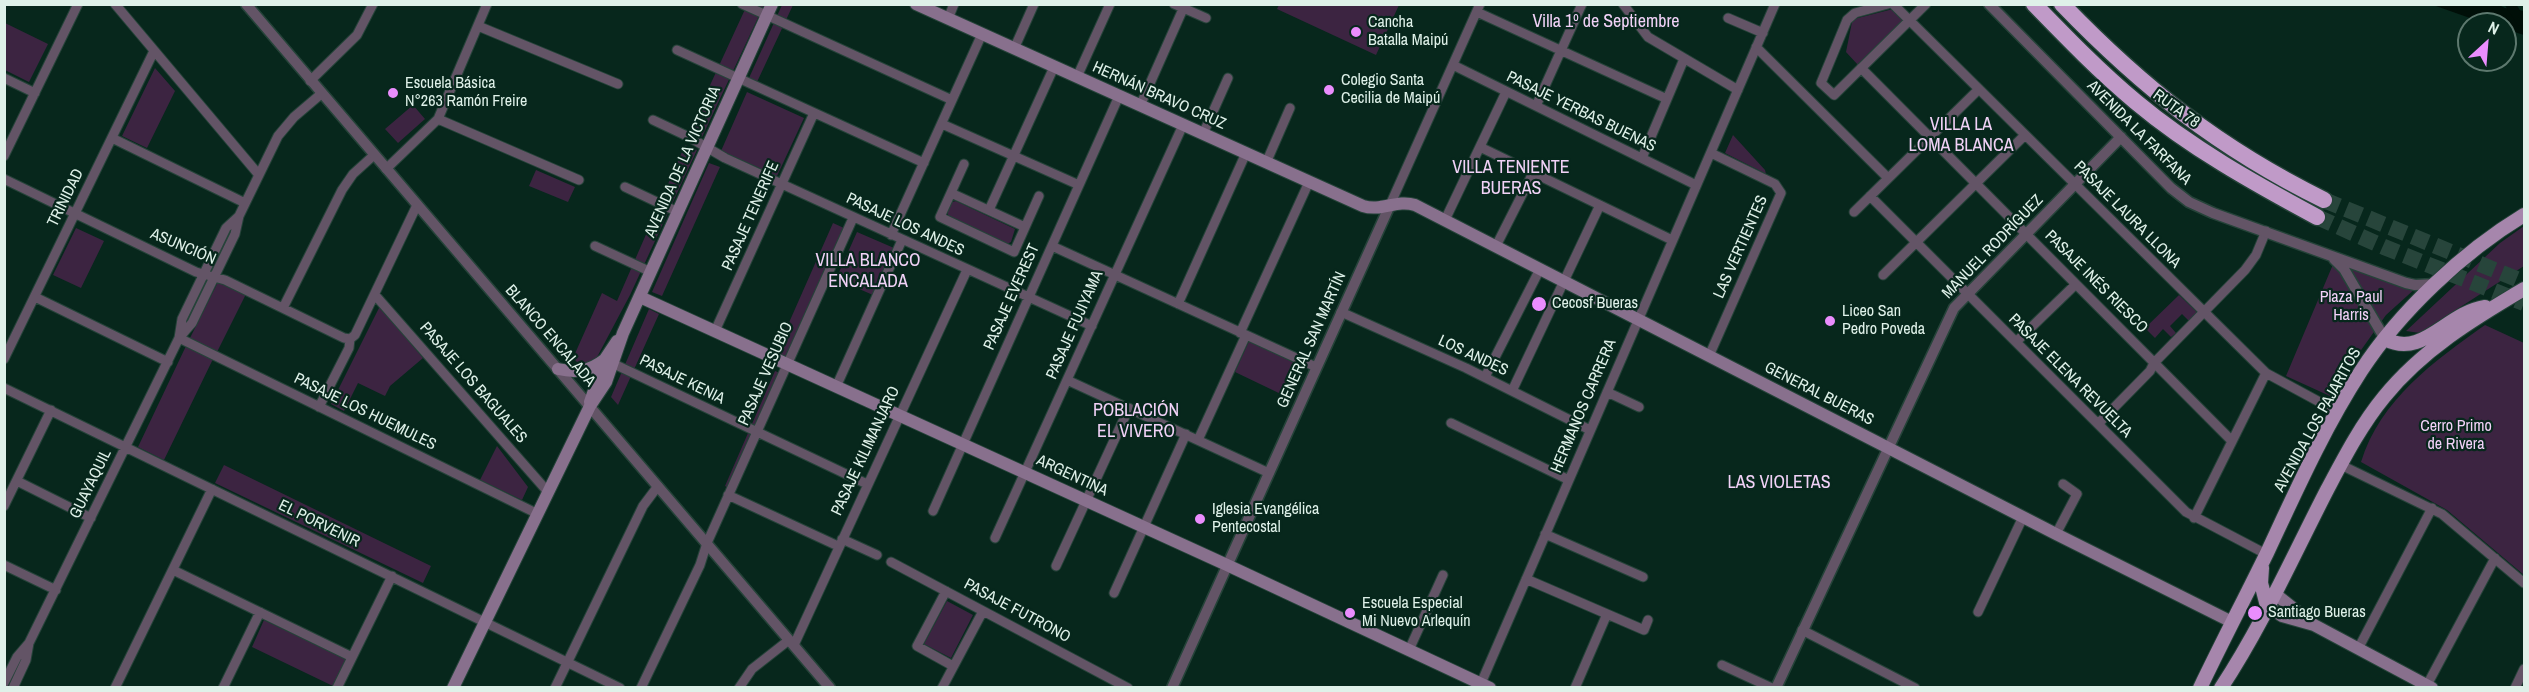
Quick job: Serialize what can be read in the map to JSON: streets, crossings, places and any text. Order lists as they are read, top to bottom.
{
  "streets": {
    "highway": ["RUTA 78"],
    "main road": [
      "HERNÁN BRAVO CRUZ",
      "AVENIDA DE LA VICTORIA",
      "GENERAL BUERAS",
      "AVENIDA LOS PAJARITOS",
      "ARGENTINA"
    ],
    "street": [
      "PASAJE YERBAS BUENAS",
      "AVENIDA LA FARFANA",
      "TRINIDAD",
      "PASAJE LAURA LLONA",
      "PASAJE TENERIFE",
      "PASAJE LOS ANDES",
      "ASUNCIÓN",
      "LAS VERTIENTES",
      "MANUEL RODRÍGUEZ",
      "PASAJE INÉS RIESCO",
      "PASAJE EVEREST",
      "PASAJE FUJIYAMA",
      "BLANCO ENCALADA",
      "GENERAL SAN MARTÍN",
      "LOS ANDES",
      "PASAJE VESUBIO",
      "PASAJE ELENA REVUELTA",
      "PASAJE KENIA",
      "PASAJE LOS BAGUALES",
      "HERMANOS CARRERA",
      "PASAJE LOS HUEMULES",
      "PASAJE KILIMANJARO",
      "GUAYAQUIL",
      "EL PORVENIR",
      "PASAJE FUTRONO"
    ]
  },
  "crossings": [
    ["HERNÁN BRAVO CRUZ", "PASAJE EVEREST"],
    ["HERNÁN BRAVO CRUZ", "PASAJE FUJIYAMA"],
    ["HERNÁN BRAVO CRUZ", "GENERAL SAN MARTÍN"],
    ["HERNÁN BRAVO CRUZ", "GENERAL BUERAS"],
    ["PASAJE YERBAS BUENAS", "GENERAL SAN MARTÍN"],
    ["PASAJE YERBAS BUENAS", "HERMANOS CARRERA"],
    ["AVENIDA LA FARFANA", "MANUEL RODRÍGUEZ"],
    ["AVENIDA LA FARFANA", "AVENIDA LOS PAJARITOS"],
    ["AVENIDA DE LA VICTORIA", "PASAJE LOS ANDES"],
    ["AVENIDA DE LA VICTORIA", "BLANCO ENCALADA"],
    ["AVENIDA DE LA VICTORIA", "PASAJE KENIA"],
    ["AVENIDA DE LA VICTORIA", "PASAJE LOS BAGUALES"],
    ["AVENIDA DE LA VICTORIA", "PASAJE LOS HUEMULES"],
    ["AVENIDA DE LA VICTORIA", "ARGENTINA"],
    ["AVENIDA DE LA VICTORIA", "EL PORVENIR"],
    ["TRINIDAD", "ASUNCIÓN"],
    ["PASAJE LAURA LLONA", "MANUEL RODRÍGUEZ"],
    ["PASAJE LAURA LLONA", "AVENIDA LOS PAJARITOS"],
    ["PASAJE TENERIFE", "PASAJE LOS ANDES"],
    ["PASAJE TENERIFE", "ARGENTINA"],
    ["PASAJE LOS ANDES", "PASAJE EVEREST"],
    ["PASAJE LOS ANDES", "PASAJE FUJIYAMA"],
    ["PASAJE LOS ANDES", "PASAJE VESUBIO"],
    ["PASAJE LOS ANDES", "PASAJE KILIMANJARO"],
    ["ASUNCIÓN", "GUAYAQUIL"],
    ["LAS VERTIENTES", "GENERAL BUERAS"],
    ["LAS VERTIENTES", "HERMANOS CARRERA"],
    ["MANUEL RODRÍGUEZ", "PASAJE INÉS RIESCO"],
    ["MANUEL RODRÍGUEZ", "PASAJE ELENA REVUELTA"],
    ["MANUEL RODRÍGUEZ", "GENERAL BUERAS"],
    ["PASAJE EVEREST", "ARGENTINA"],
    ["PASAJE FUJIYAMA", "ARGENTINA"],
    ["BLANCO ENCALADA", "PASAJE VESUBIO"],
    ["BLANCO ENCALADA", "PASAJE KILIMANJARO"],
    ["BLANCO ENCALADA", "GUAYAQUIL"],
    ["GENERAL SAN MARTÍN", "LOS ANDES"],
    ["GENERAL SAN MARTÍN", "GENERAL BUERAS"],
    ["GENERAL SAN MARTÍN", "ARGENTINA"],
    ["LOS ANDES", "HERMANOS CARRERA"],
    ["PASAJE VESUBIO", "PASAJE KENIA"],
    ["PASAJE VESUBIO", "ARGENTINA"],
    ["PASAJE ELENA REVUELTA", "AVENIDA LOS PAJARITOS"],
    ["PASAJE KENIA", "PASAJE KILIMANJARO"],
    ["GENERAL BUERAS", "HERMANOS CARRERA"],
    ["GENERAL BUERAS", "AVENIDA LOS PAJARITOS"],
    ["HERMANOS CARRERA", "ARGENTINA"],
    ["PASAJE LOS HUEMULES", "GUAYAQUIL"],
    ["PASAJE KILIMANJARO", "ARGENTINA"],
    ["GUAYAQUIL", "EL PORVENIR"]
  ],
  "districts": [
    "Villa 1º de Septiembre",
    "VILLA LA LOMA BLANCA",
    "VILLA TENIENTE BUERAS",
    "VILLA BLANCO ENCALADA",
    "POBLACIÓN EL VIVERO",
    "LAS VIOLETAS"
  ],
  "parks": ["Plaza Paul Harris", "Cerro Primo de Rivera"],
  "places": [
    "Cancha Batalla Maipú",
    "Colegio Santa Cecilia de Maipú",
    "Escuela Básica N°263 Ramón Freire",
    "Cecosf Bueras",
    "Liceo San Pedro Poveda",
    "Iglesia Evangélica Pentecostal",
    "Escuela Especial Mi Nuevo Arlequín",
    "Santiago Bueras"
  ],
  "north": "top right"
}
